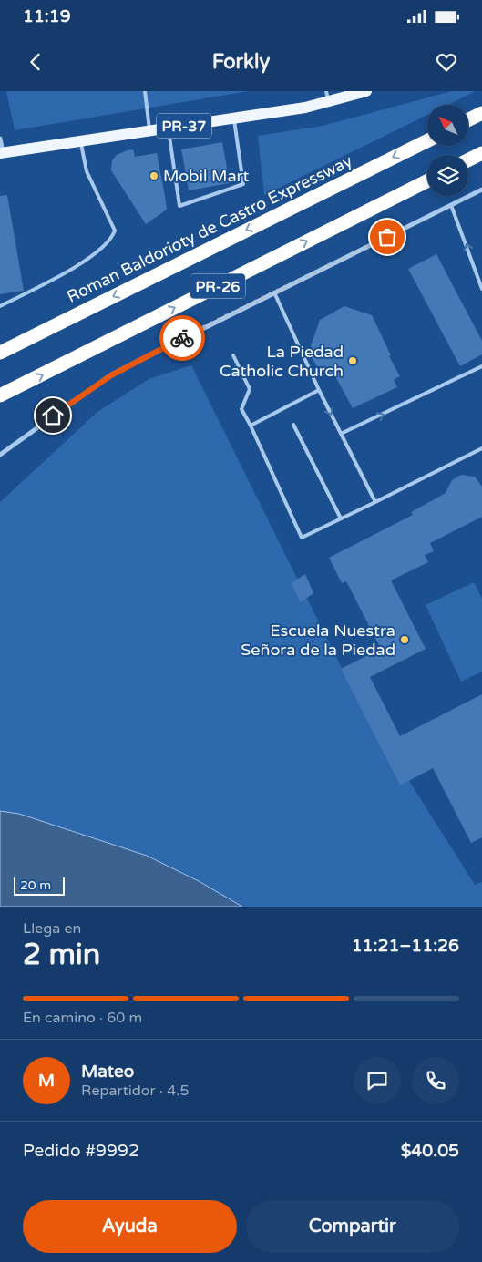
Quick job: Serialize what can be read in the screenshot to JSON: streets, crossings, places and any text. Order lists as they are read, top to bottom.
{
  "streets": {
    "highway": ["Roman Baldorioty de Castro Expressway", "PR-26"],
    "main road": ["PR-37"]
  },
  "places": ["Mobil Mart", "La Piedad Catholic Church", "Escuela Nuestra Señora de la Piedad"],
  "scale_bar": "20 m",
  "north": "top left",
  "page": {
    "status": "11:19",
    "header": "Forkly",
    "scale": "20 m",
    "heading": ["2 min", "Llega en", "11:21–11:26"],
    "panel": [
      "Mateo",
      "Repartidor · 4.5",
      "Pedido #9992",
      "$40.05"
    ],
    "bar": "En camino · 60 m",
    "round": "M",
    "buttons": ["Ayuda", "Compartir"]
  }
}
